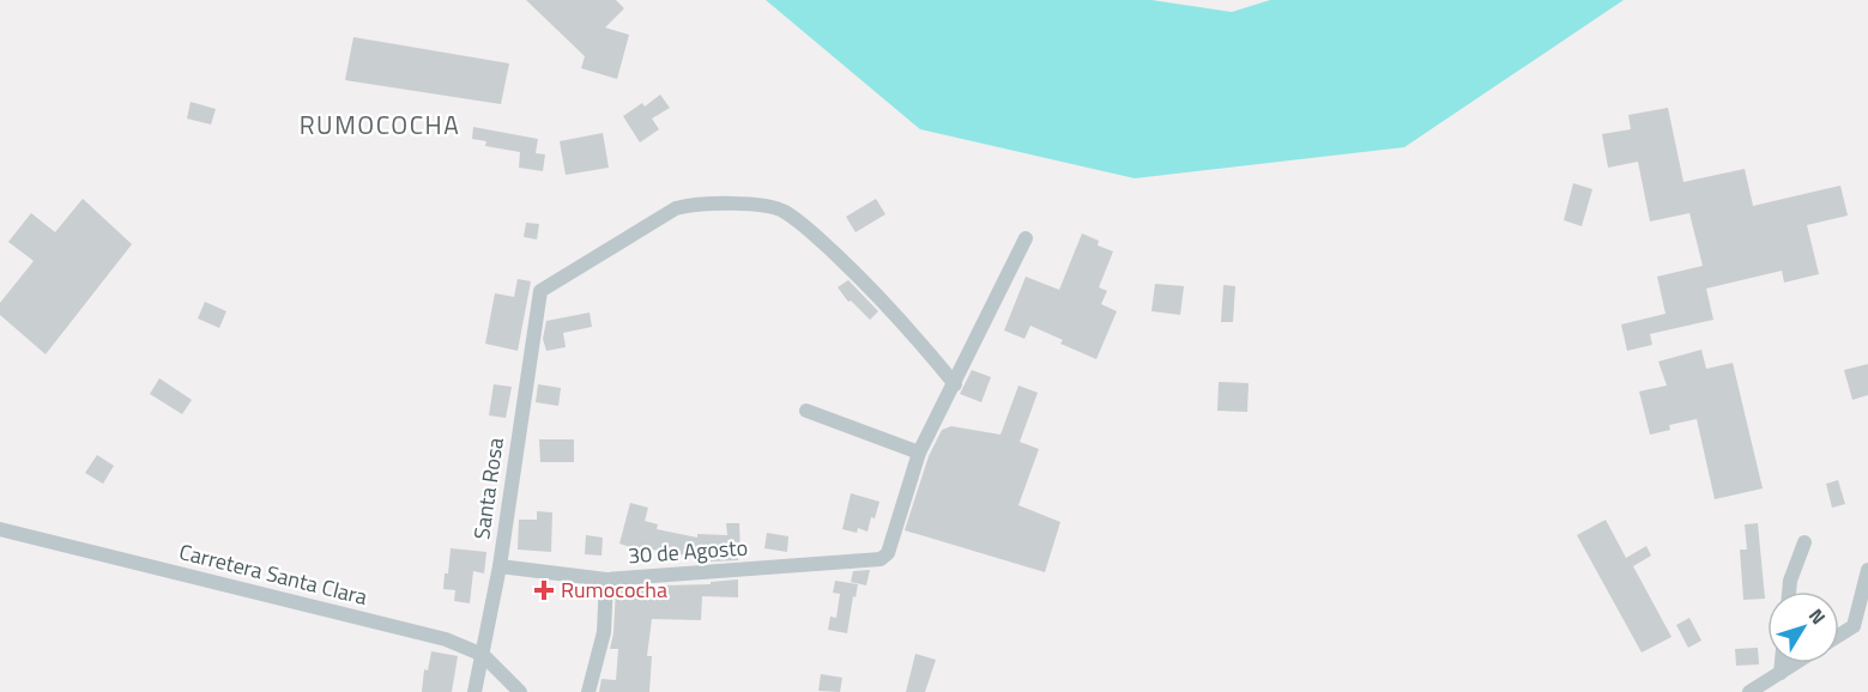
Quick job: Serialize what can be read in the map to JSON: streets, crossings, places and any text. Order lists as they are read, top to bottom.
{
  "streets": {
    "street": ["Santa Rosa", "30 de Agosto", "Carretera Santa Clara"]
  },
  "crossings": [
    ["Santa Rosa", "30 de Agosto"],
    ["Santa Rosa", "Carretera Santa Clara"]
  ],
  "districts": ["RUMOCOCHA"],
  "places": {
    "health": ["Rumococha"]
  },
  "north": "top right"
}
